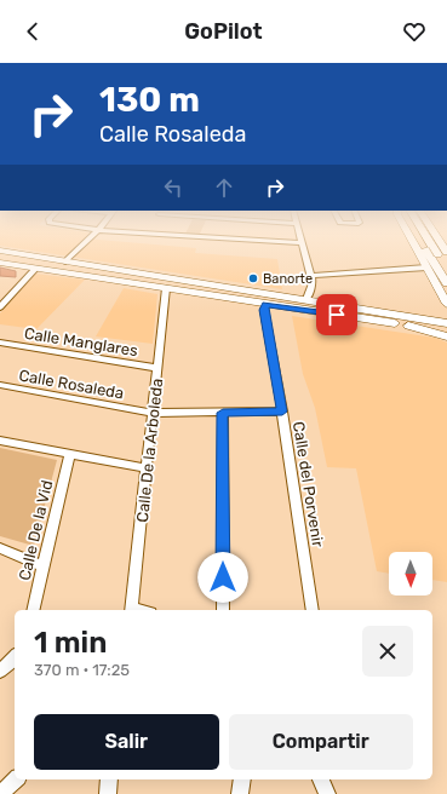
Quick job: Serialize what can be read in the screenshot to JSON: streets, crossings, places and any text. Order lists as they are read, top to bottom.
{
  "streets": {
    "street": [
      "Calle Manglares",
      "Calle Rosaleda",
      "Calle De la Arboleda",
      "Calle del Porvenir",
      "Calle De la Vid"
    ]
  },
  "crossings": [
    ["Calle Manglares", "Calle De la Arboleda"],
    ["Calle Rosaleda", "Calle De la Arboleda"],
    ["Calle Rosaleda", "Calle del Porvenir"]
  ],
  "places": ["Banorte"],
  "north": "bottom",
  "page": {
    "header": "GoPilot",
    "turn": ["130 m", "Calle Rosaleda"],
    "heading": ["1 min", "370 m · 17:25"],
    "buttons": ["Salir", "Compartir"]
  }
}
